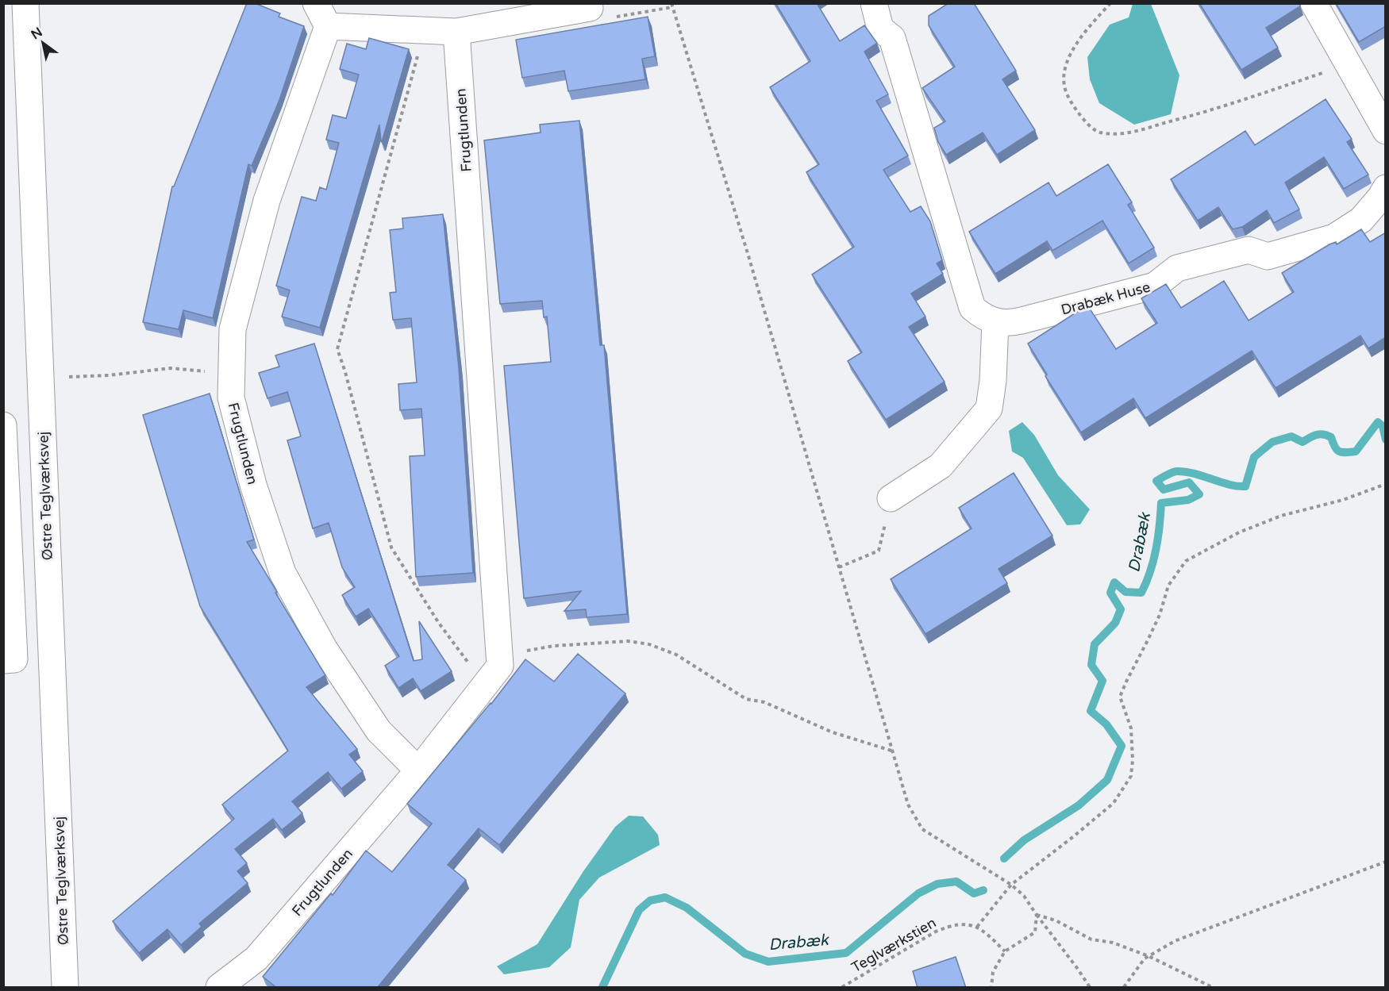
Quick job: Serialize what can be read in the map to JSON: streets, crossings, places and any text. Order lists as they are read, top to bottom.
{
  "streets": {
    "street": ["Frugtlunden", "Drabæk Huse", "Østre Teglværksvej"],
    "path": ["Teglværkstien"]
  },
  "water": ["Drabæk"],
  "north": "top left"
}
